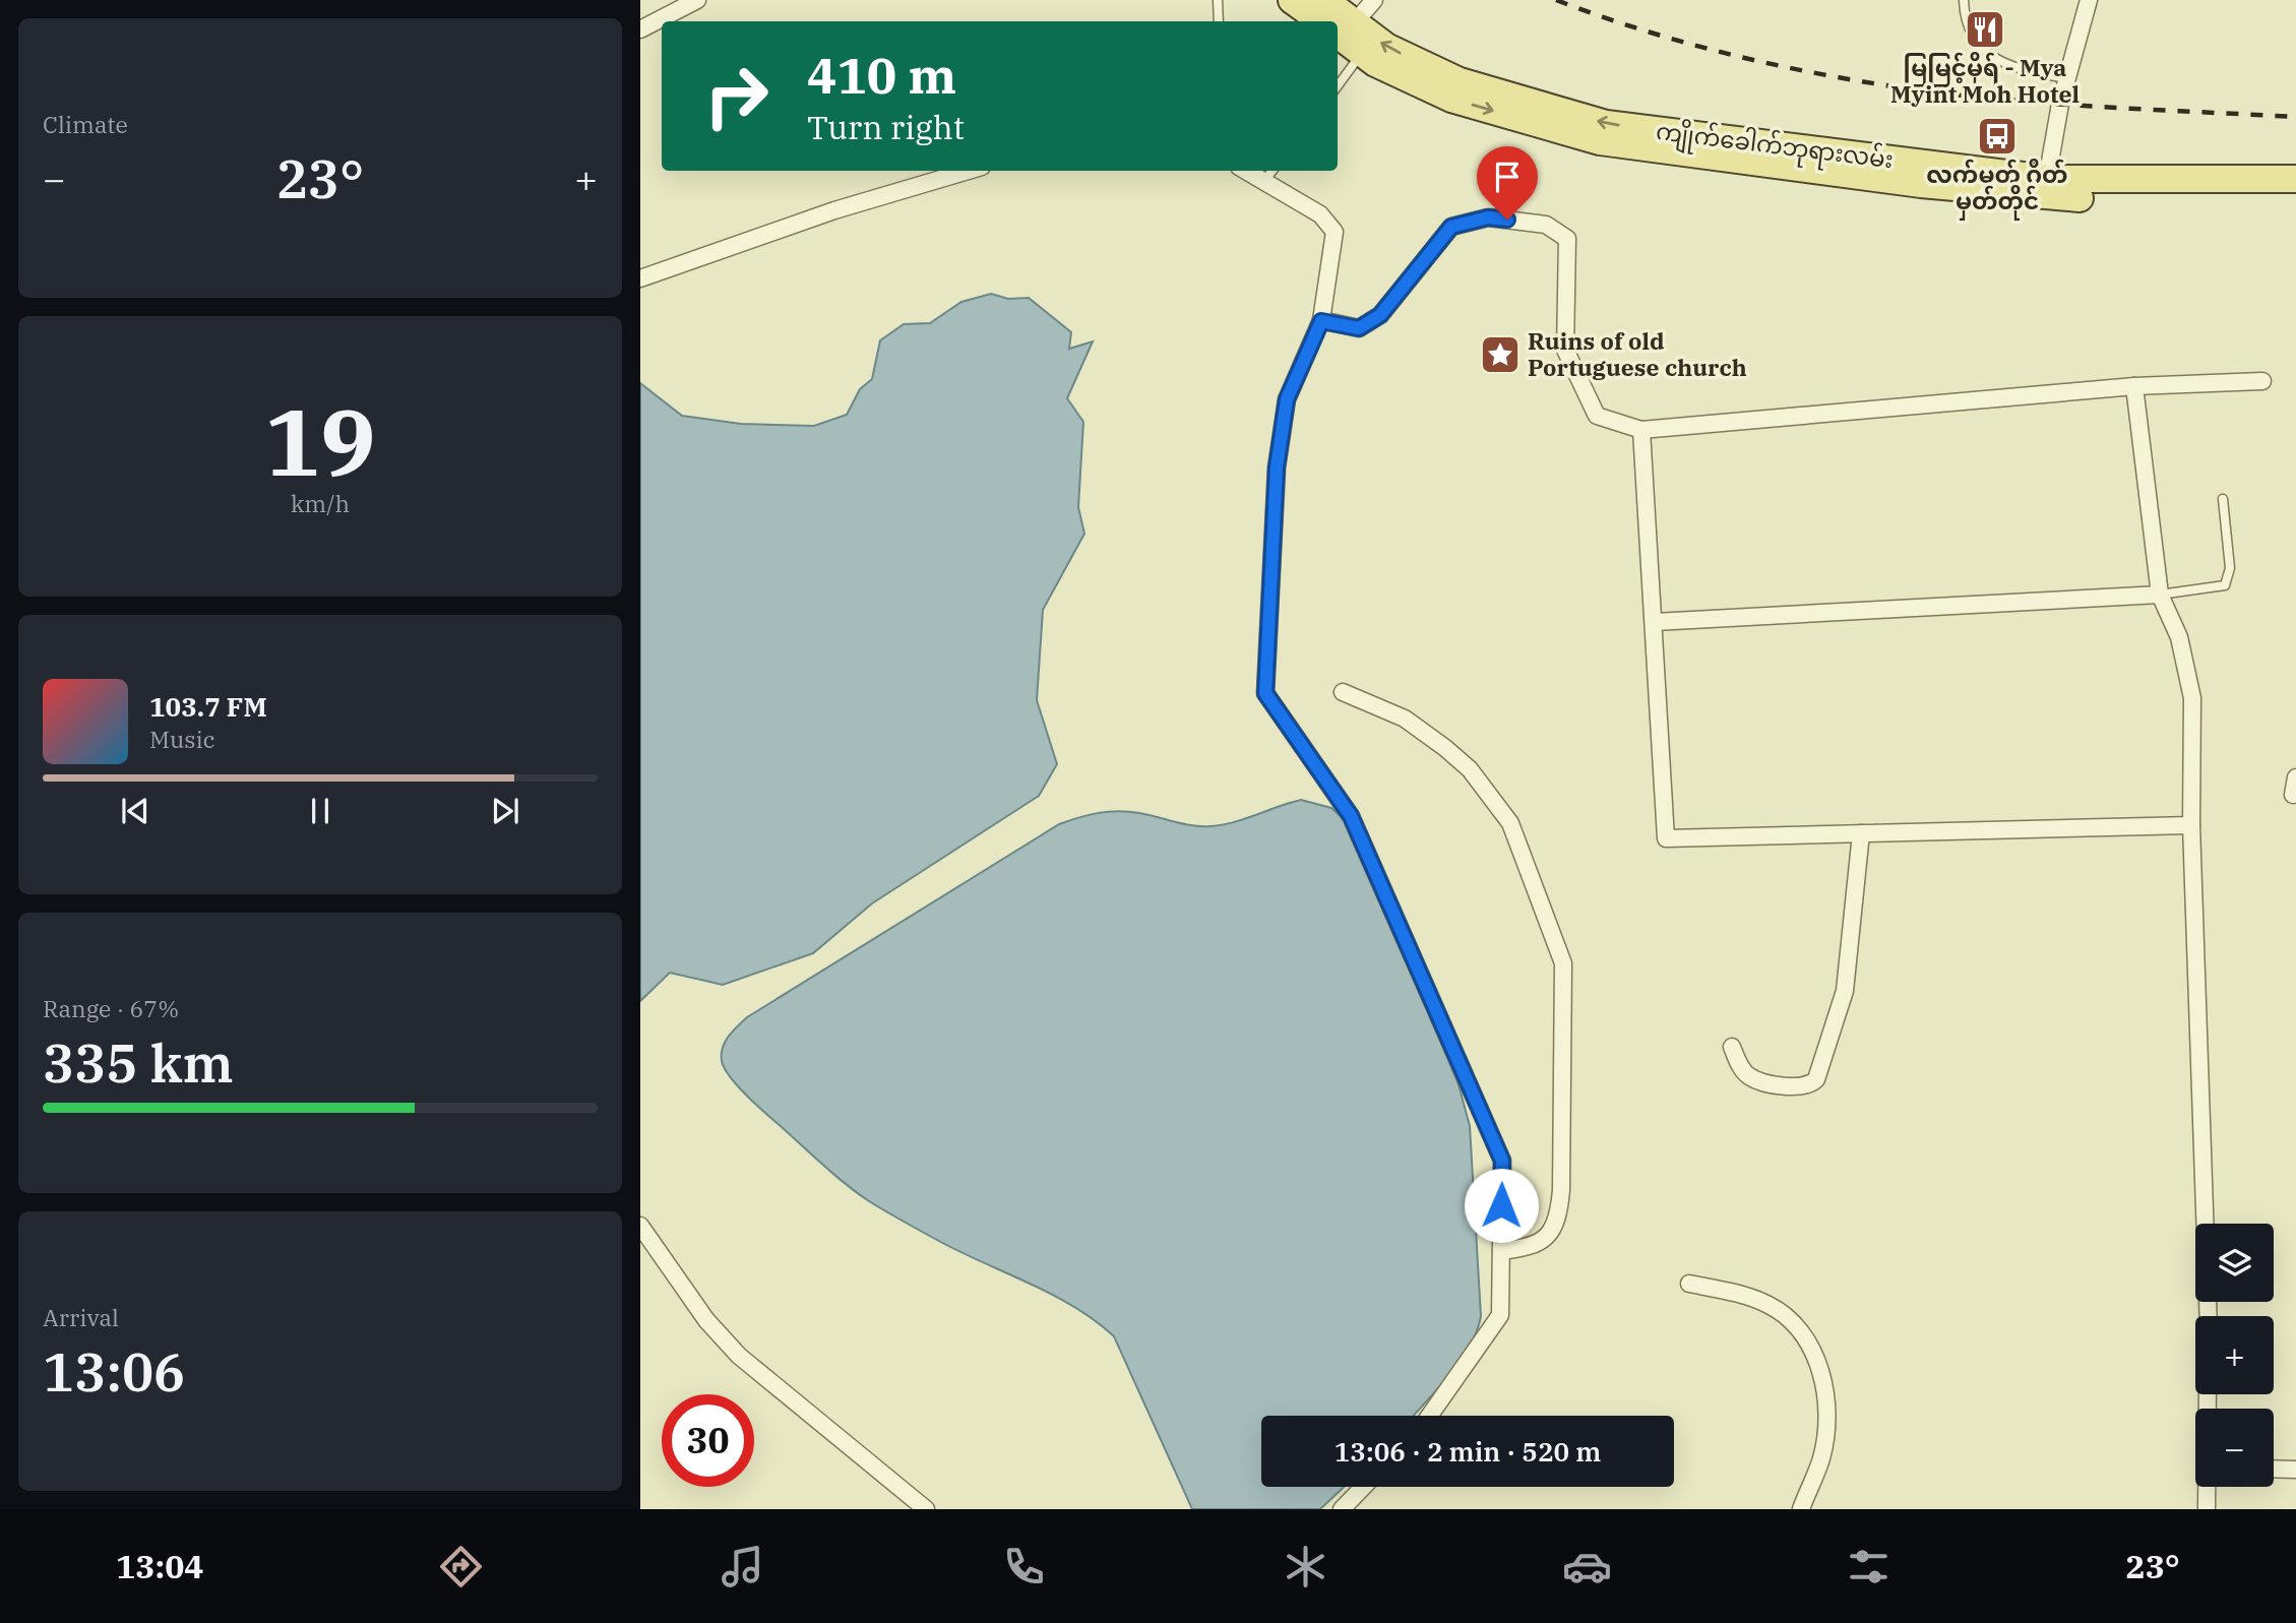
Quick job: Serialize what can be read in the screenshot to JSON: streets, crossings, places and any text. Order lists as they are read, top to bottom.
{
  "streets": {
    "main road": ["ကျိုက်ခေါက်ဘုရားလမ်း"]
  },
  "places": {
    "restaurant": ["မြမြင့်မိုရ် - Mya Myint Moh Hotel"],
    "bus stop": ["လက်မှတ် ဂိတ် မှတ်တိုင်"],
    "place": ["Ruins of old Portuguese church"]
  },
  "page": {
    "tile": [
      "Climate",
      ["19", "km/h"],
      ["Range · 67%", "335 km"],
      ["Arrival", "13:06"]
    ],
    "turn": ["410 m", "Turn right"],
    "heat": ["−", "23°", "+"],
    "song": ["103.7 FM", "Music"],
    "map_buttons": ["+", "−"],
    "limit": "30",
    "trip": "13:06 · 2 min · 520 m",
    "tabs": ["13:04", "23°"]
  }
}
